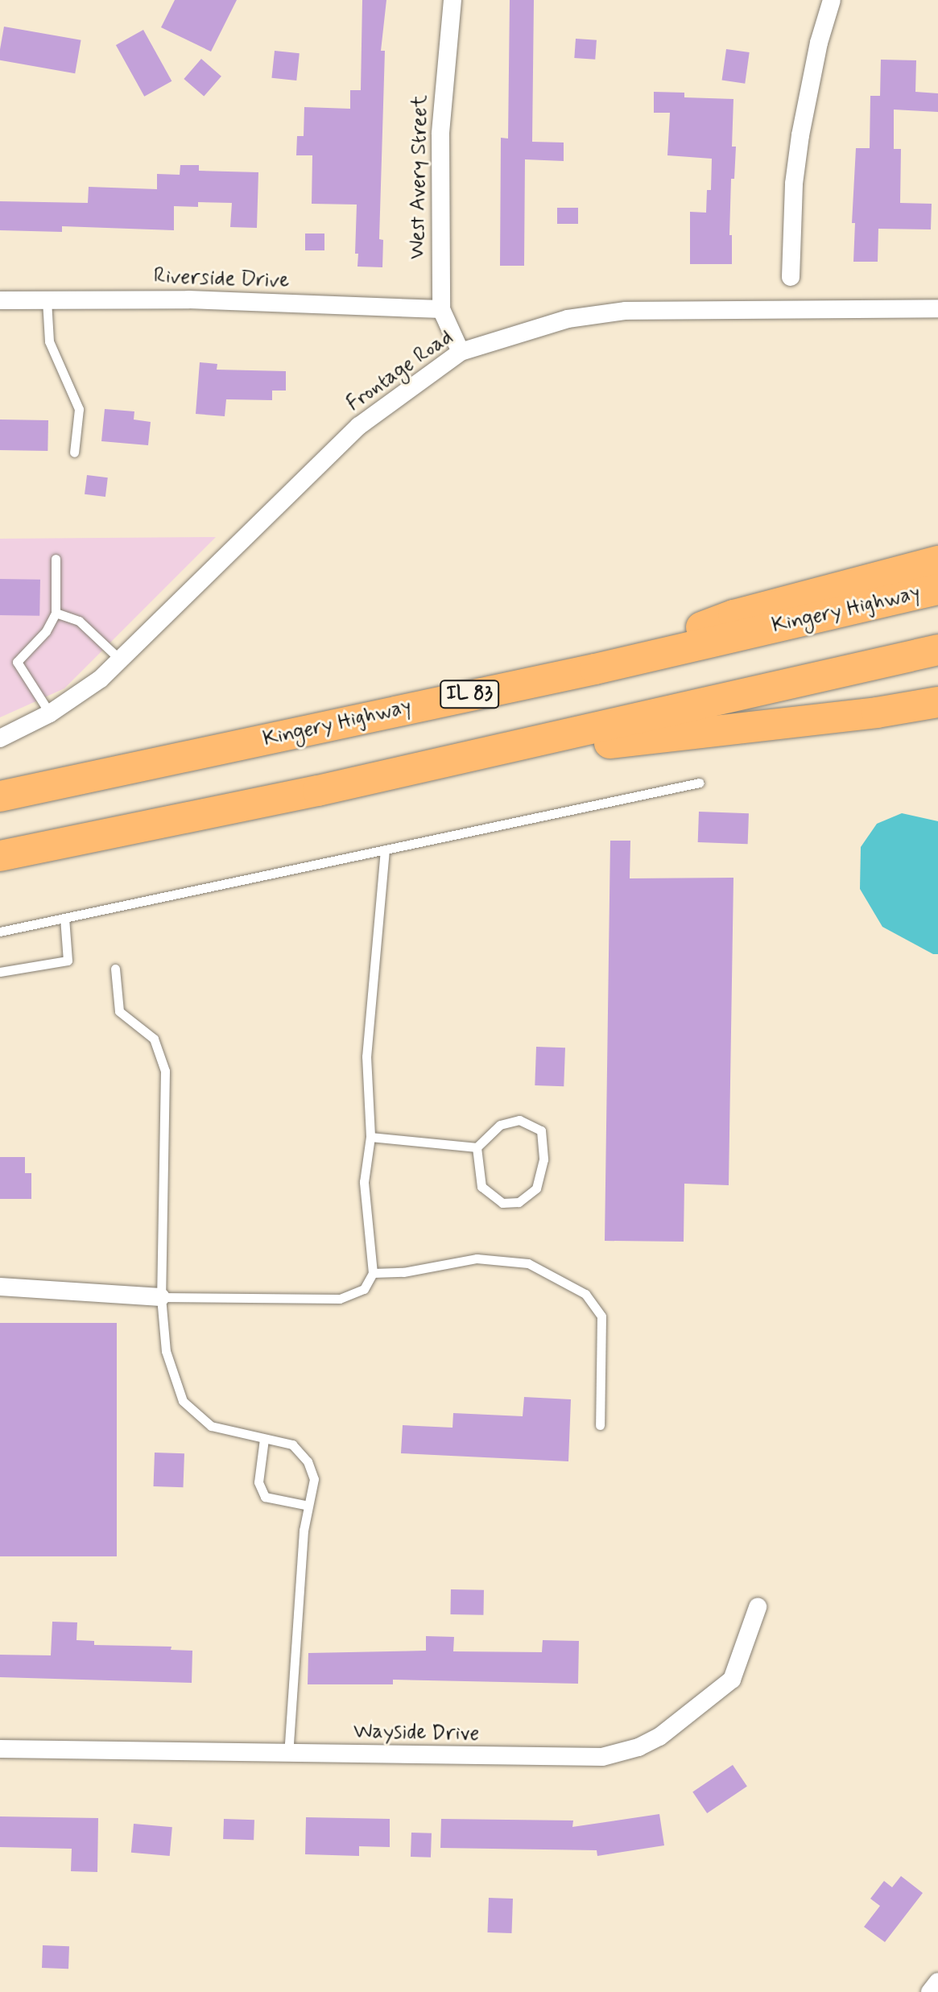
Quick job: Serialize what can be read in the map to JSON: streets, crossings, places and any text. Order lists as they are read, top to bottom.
{
  "streets": {
    "highway": ["Kingery Highway", "IL 83"],
    "street": [
      "West Avery Street",
      "Riverside Drive",
      "Frontage Road",
      "Wayside Drive"
    ]
  },
  "crossings": [
    ["West Avery Street", "Riverside Drive"],
    ["West Avery Street", "Frontage Road"]
  ]
}
